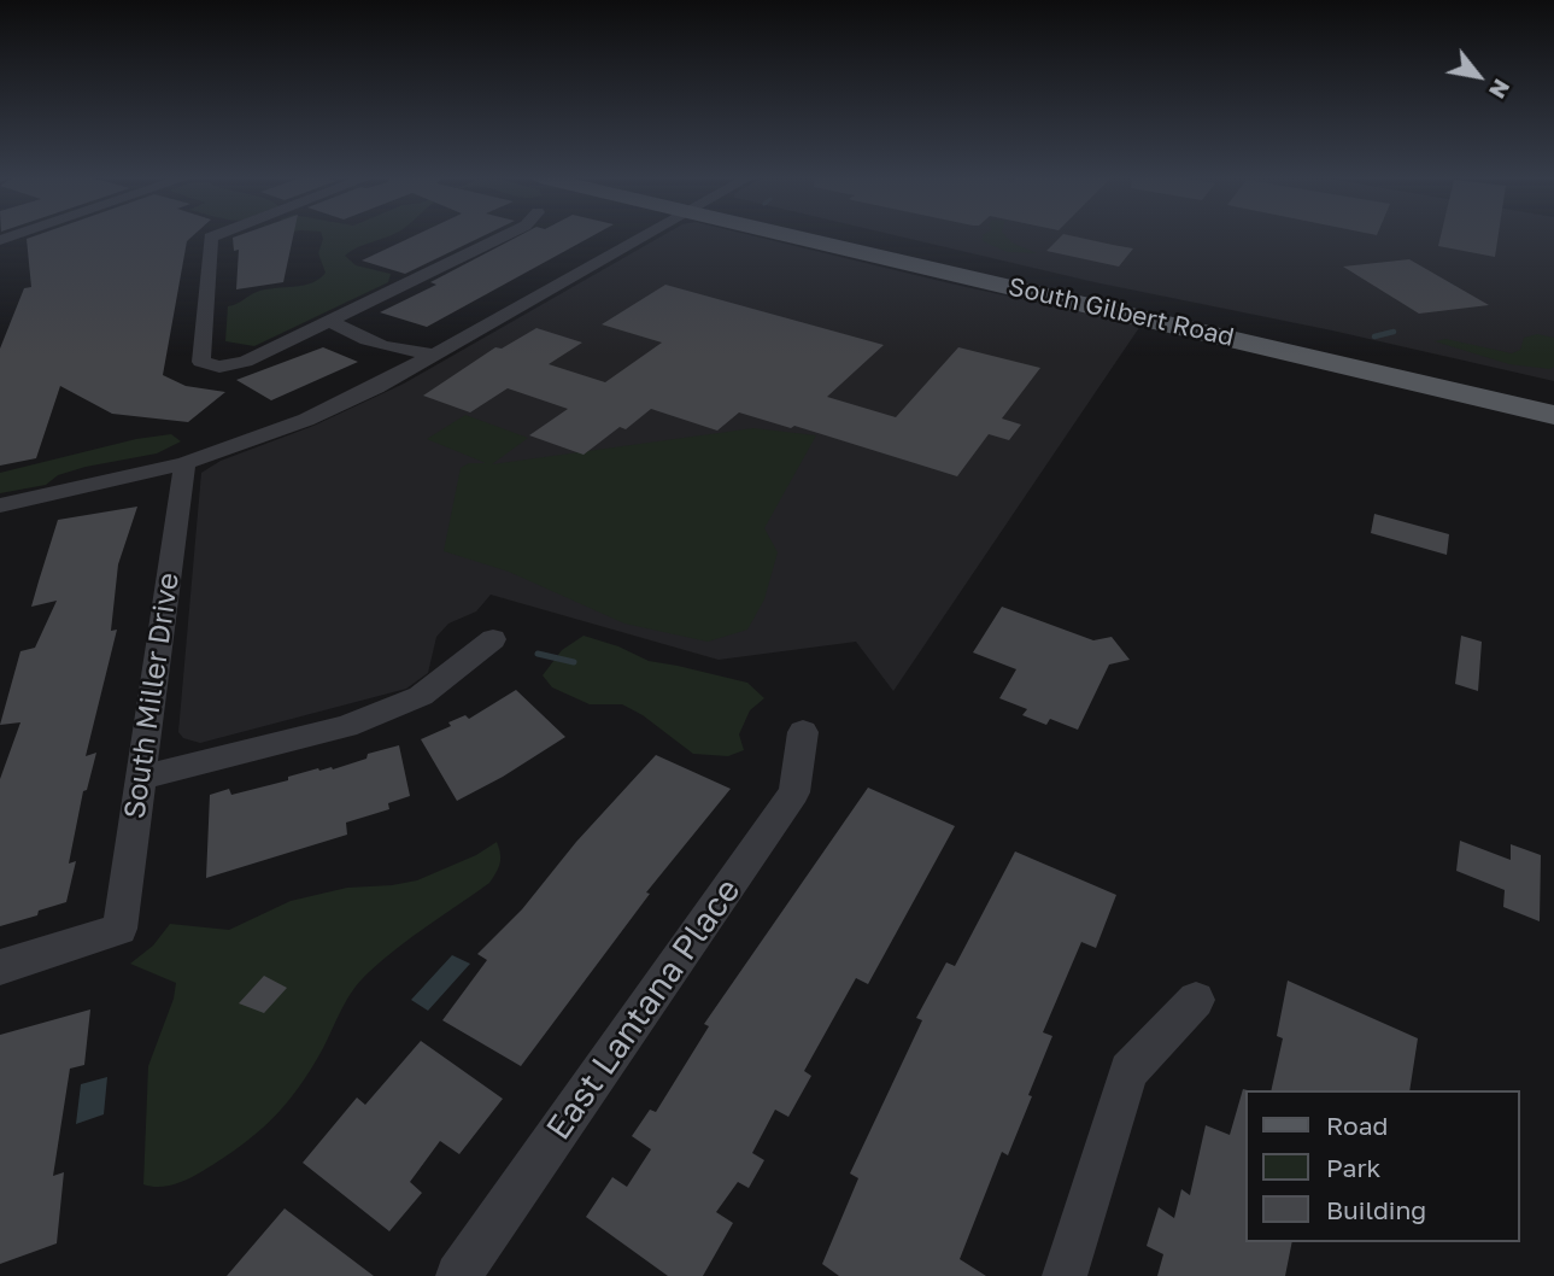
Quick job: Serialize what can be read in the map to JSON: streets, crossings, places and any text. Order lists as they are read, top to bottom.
{
  "streets": {
    "main road": ["South Gilbert Road"],
    "street": ["South Miller Drive", "East Lantana Place"]
  },
  "legend": ["Road", "Park", "Building"],
  "north": "bottom right"
}
